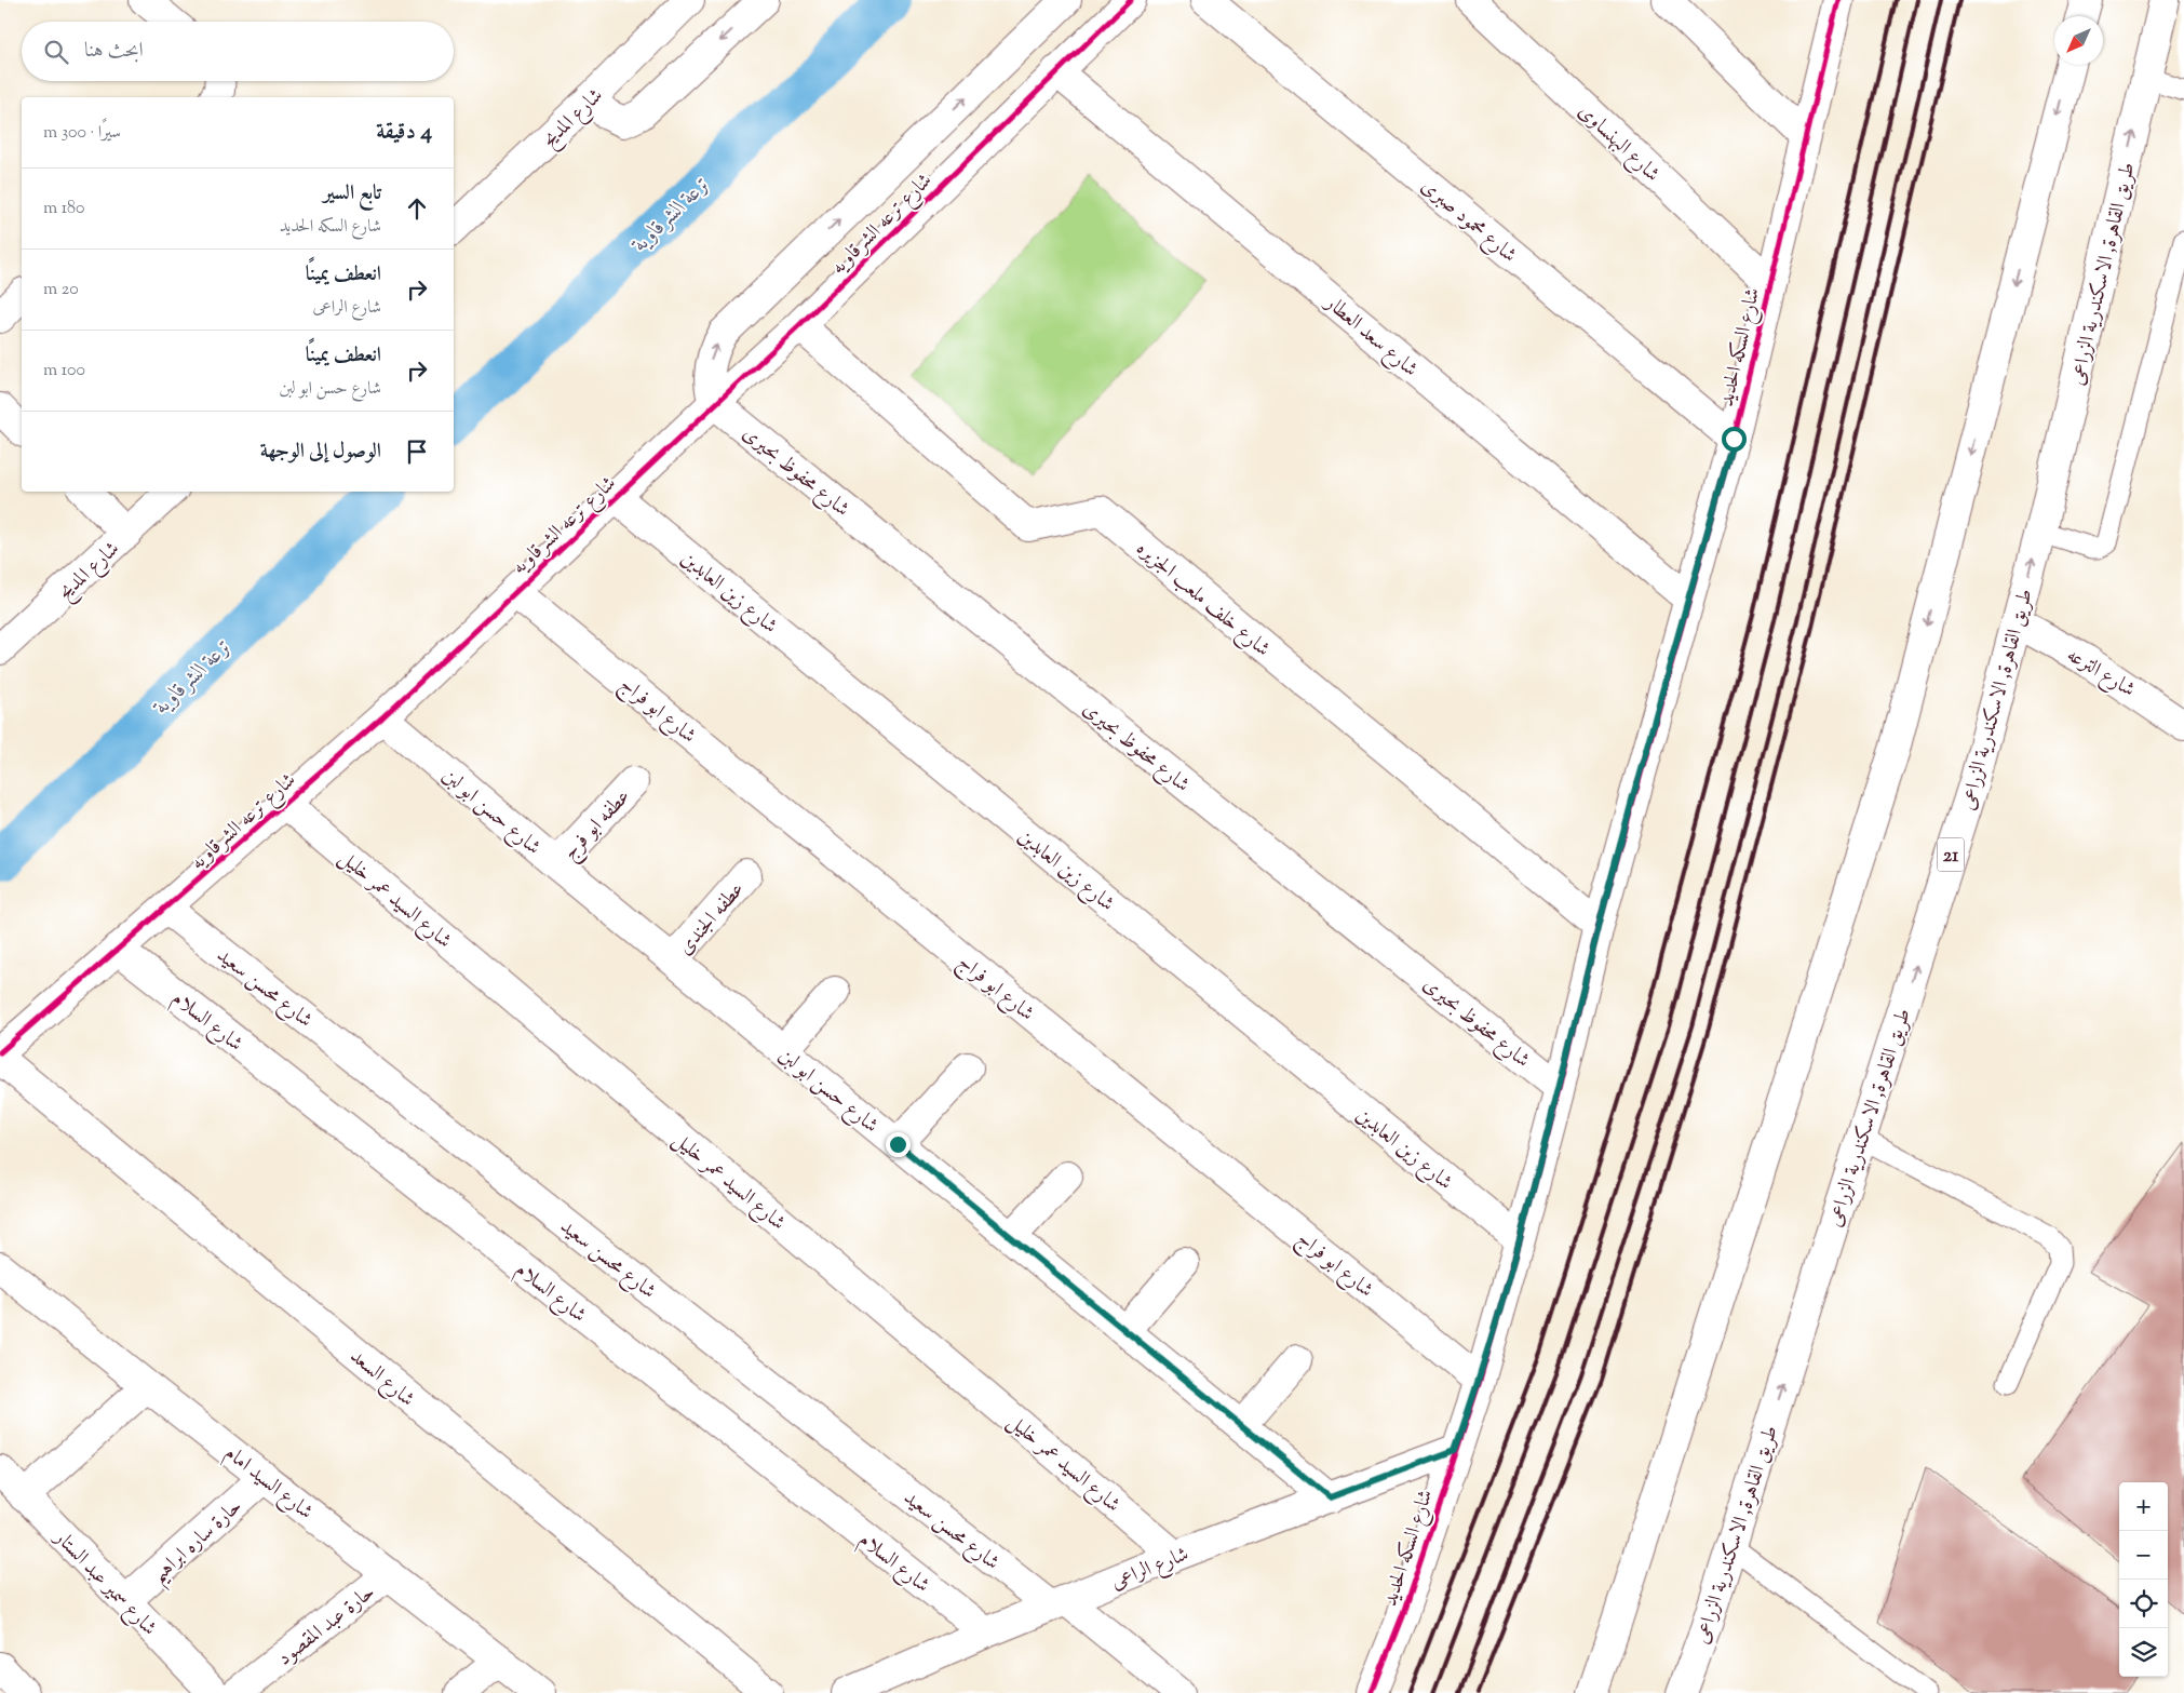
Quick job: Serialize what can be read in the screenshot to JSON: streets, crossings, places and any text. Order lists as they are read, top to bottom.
{
  "streets": {
    "main road": [
      "شارع المديح",
      "شارع البهنساوى",
      "شارع محمود صبرى",
      "شارع ترعه الشرقاويه",
      "طريق القاهرة, الاسكندرية الزراعى",
      "شارع سعد العطار",
      "شارع السكه الحديد",
      "شارع محفوظ بحيرى",
      "شارع زين العابدين",
      "شارع خلف ملعب الجزيره",
      "شارع الترعه",
      "شارع ابو فراج",
      "شارع حسن ابو لبن",
      "عطفه ابو فرج",
      "21",
      "شارع السيد عمر خليل",
      "عطفه الجندى",
      "شارع محسن سعيد",
      "شارع السلام",
      "شارع السعد",
      "شارع السيد امام",
      "حارة ساره ابراهيم",
      "شارع الراعى",
      "شارع سمير عبد الستار",
      "حارة عبد المقصود"
    ]
  },
  "crossings": [
    ["شارع البهنساوى", "شارع السكه الحديد"],
    ["شارع محمود صبرى", "شارع السكه الحديد"],
    ["شارع ترعه الشرقاويه", "شارع سعد العطار"],
    ["شارع ترعه الشرقاويه", "شارع محفوظ بحيرى"],
    ["شارع ترعه الشرقاويه", "شارع زين العابدين"],
    ["شارع ترعه الشرقاويه", "شارع خلف ملعب الجزيره"],
    ["شارع ترعه الشرقاويه", "شارع ابو فراج"],
    ["شارع ترعه الشرقاويه", "شارع حسن ابو لبن"],
    ["شارع ترعه الشرقاويه", "شارع السيد عمر خليل"],
    ["شارع ترعه الشرقاويه", "شارع محسن سعيد"],
    ["شارع ترعه الشرقاويه", "شارع السلام"],
    ["طريق القاهرة, الاسكندرية الزراعى", "شارع الترعه"],
    ["شارع سعد العطار", "شارع السكه الحديد"],
    ["شارع السكه الحديد", "شارع محفوظ بحيرى"],
    ["شارع السكه الحديد", "شارع زين العابدين"],
    ["شارع السكه الحديد", "شارع خلف ملعب الجزيره"],
    ["شارع السكه الحديد", "شارع ابو فراج"],
    ["شارع السكه الحديد", "شارع الراعى"],
    ["شارع حسن ابو لبن", "عطفه ابو فرج"],
    ["شارع حسن ابو لبن", "عطفه الجندى"],
    ["شارع حسن ابو لبن", "شارع الراعى"],
    ["شارع السيد عمر خليل", "شارع الراعى"],
    ["شارع محسن سعيد", "شارع الراعى"],
    ["شارع السلام", "شارع الراعى"],
    ["شارع السيد امام", "حارة ساره ابراهيم"],
    ["شارع السيد امام", "حارة عبد المقصود"],
    ["حارة ساره ابراهيم", "شارع سمير عبد الستار"]
  ],
  "water": ["ترعة الشرقاوية"],
  "north": "bottom left",
  "page": {
    "search": "ابحث هنا",
    "heading": ["4 دقيقة", "سيرًا · 300 m"],
    "list": [
      ["تابع السير", "شارع السكه الحديد", "180 m"],
      ["انعطف يمينًا", "شارع الراعى", "20 m"],
      ["انعطف يمينًا", "شارع حسن ابو لبن", "100 m"],
      "الوصول إلى الوجهة"
    ],
    "map_buttons": ["+", "−"]
  }
}
